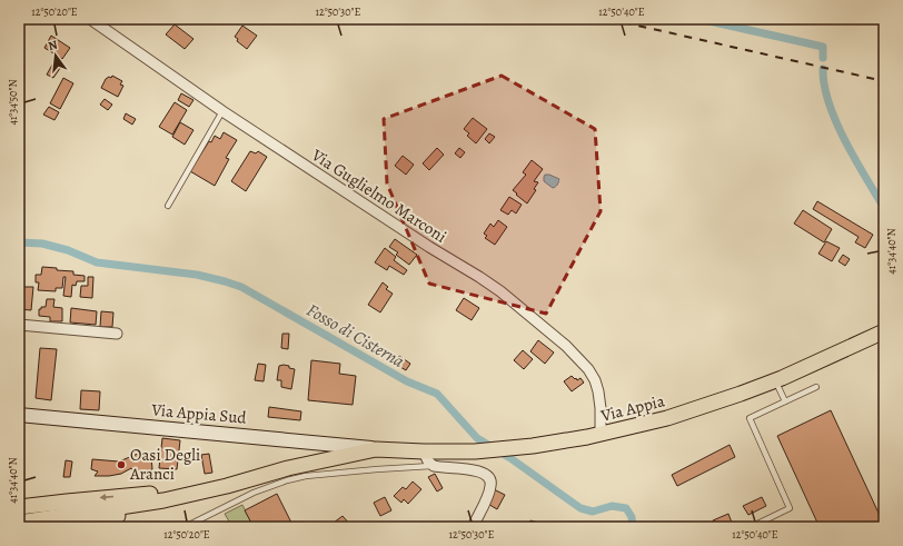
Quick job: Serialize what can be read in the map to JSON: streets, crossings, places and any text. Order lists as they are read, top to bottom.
{
  "streets": {
    "main road": ["Via Appia", "Via Appia Sud"],
    "street": ["Via Guglielmo Marconi"]
  },
  "crossings": [
    ["Via Guglielmo Marconi", "Via Appia"],
    ["Via Appia", "Via Appia Sud"]
  ],
  "water": ["Fosso di Cisterna"],
  "places": ["Oasi Degli Aranci"],
  "north": "top",
  "coordinates": [
    "12°50'20\"E",
    "12°50'30\"E",
    "12°50'40\"E",
    "41°34'50\"N",
    "41°34'40\"N"
  ]
}
